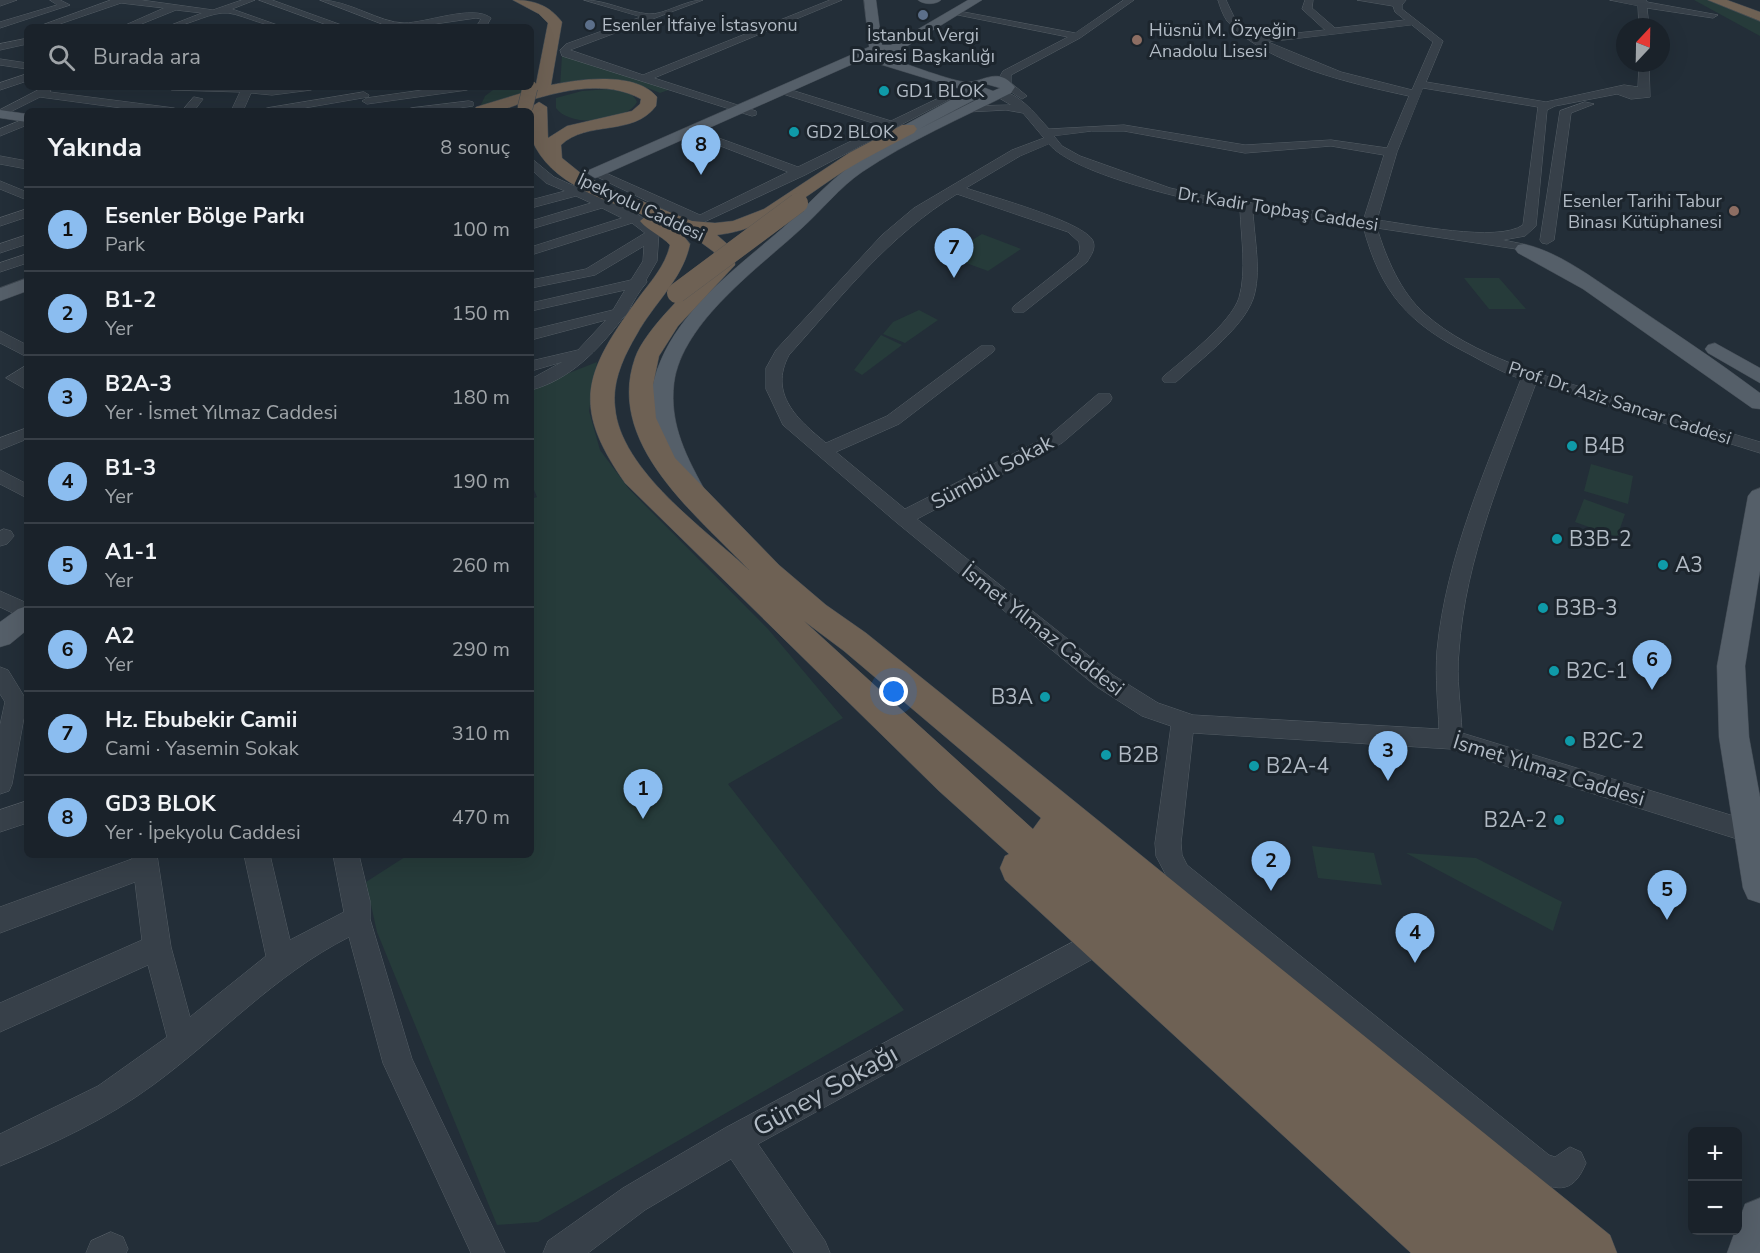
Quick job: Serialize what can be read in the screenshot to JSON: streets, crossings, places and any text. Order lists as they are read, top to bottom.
{
  "streets": {
    "highway": ["İpekyolu Caddesi"],
    "street": [
      "Dr. Kadir Topbaş Caddesi",
      "Prof. Dr. Aziz Sancar Caddesi",
      "Sümbül Sokak",
      "İsmet Yılmaz Caddesi",
      "Güney Sokağı"
    ]
  },
  "crossings": [
    ["Dr. Kadir Topbaş Caddesi", "Prof. Dr. Aziz Sancar Caddesi"],
    ["Dr. Kadir Topbaş Caddesi", "İsmet Yılmaz Caddesi"],
    ["Sümbül Sokak", "İsmet Yılmaz Caddesi"]
  ],
  "places": [
    "İstanbul Vergi Dairesi Başkanlığı",
    "Esenler İtfaiye İstasyonu",
    "Hüsnü M. Özyeğin Anadolu Lisesi",
    "GD1 BLOK",
    "GD2 BLOK",
    "Esenler Tarihi Tabur Binası Kütüphanesi",
    "B4B",
    "B3B-2",
    "A3",
    "B3B-3",
    "B2C-1",
    "B3A",
    "B2C-2",
    "B2B",
    "B2A-4",
    "B2A-2"
  ],
  "north": "top",
  "page": {
    "search": "Burada ara",
    "heading": ["Yakında", "8 sonuç"],
    "pins": [
      "8",
      "7",
      "6",
      "3",
      "1",
      "2",
      "5",
      "4"
    ],
    "list": [
      {
        "mark": "1",
        "name": "Esenler Bölge Parkı",
        "note": "Park",
        "value": "100 m"
      },
      {
        "mark": "2",
        "name": "B1-2",
        "note": "Yer",
        "value": "150 m"
      },
      {
        "mark": "3",
        "name": "B2A-3",
        "note": "Yer · İsmet Yılmaz Caddesi",
        "value": "180 m"
      },
      {
        "mark": "4",
        "name": "B1-3",
        "note": "Yer",
        "value": "190 m"
      },
      {
        "mark": "5",
        "name": "A1-1",
        "note": "Yer",
        "value": "260 m"
      },
      {
        "mark": "6",
        "name": "A2",
        "note": "Yer",
        "value": "290 m"
      },
      {
        "mark": "7",
        "name": "Hz. Ebubekir Camii",
        "note": "Cami · Yasemin Sokak",
        "value": "310 m"
      },
      {
        "mark": "8",
        "name": "GD3 BLOK",
        "note": "Yer · İpekyolu Caddesi",
        "value": "470 m"
      }
    ],
    "map_buttons": ["+", "−"]
  }
}
